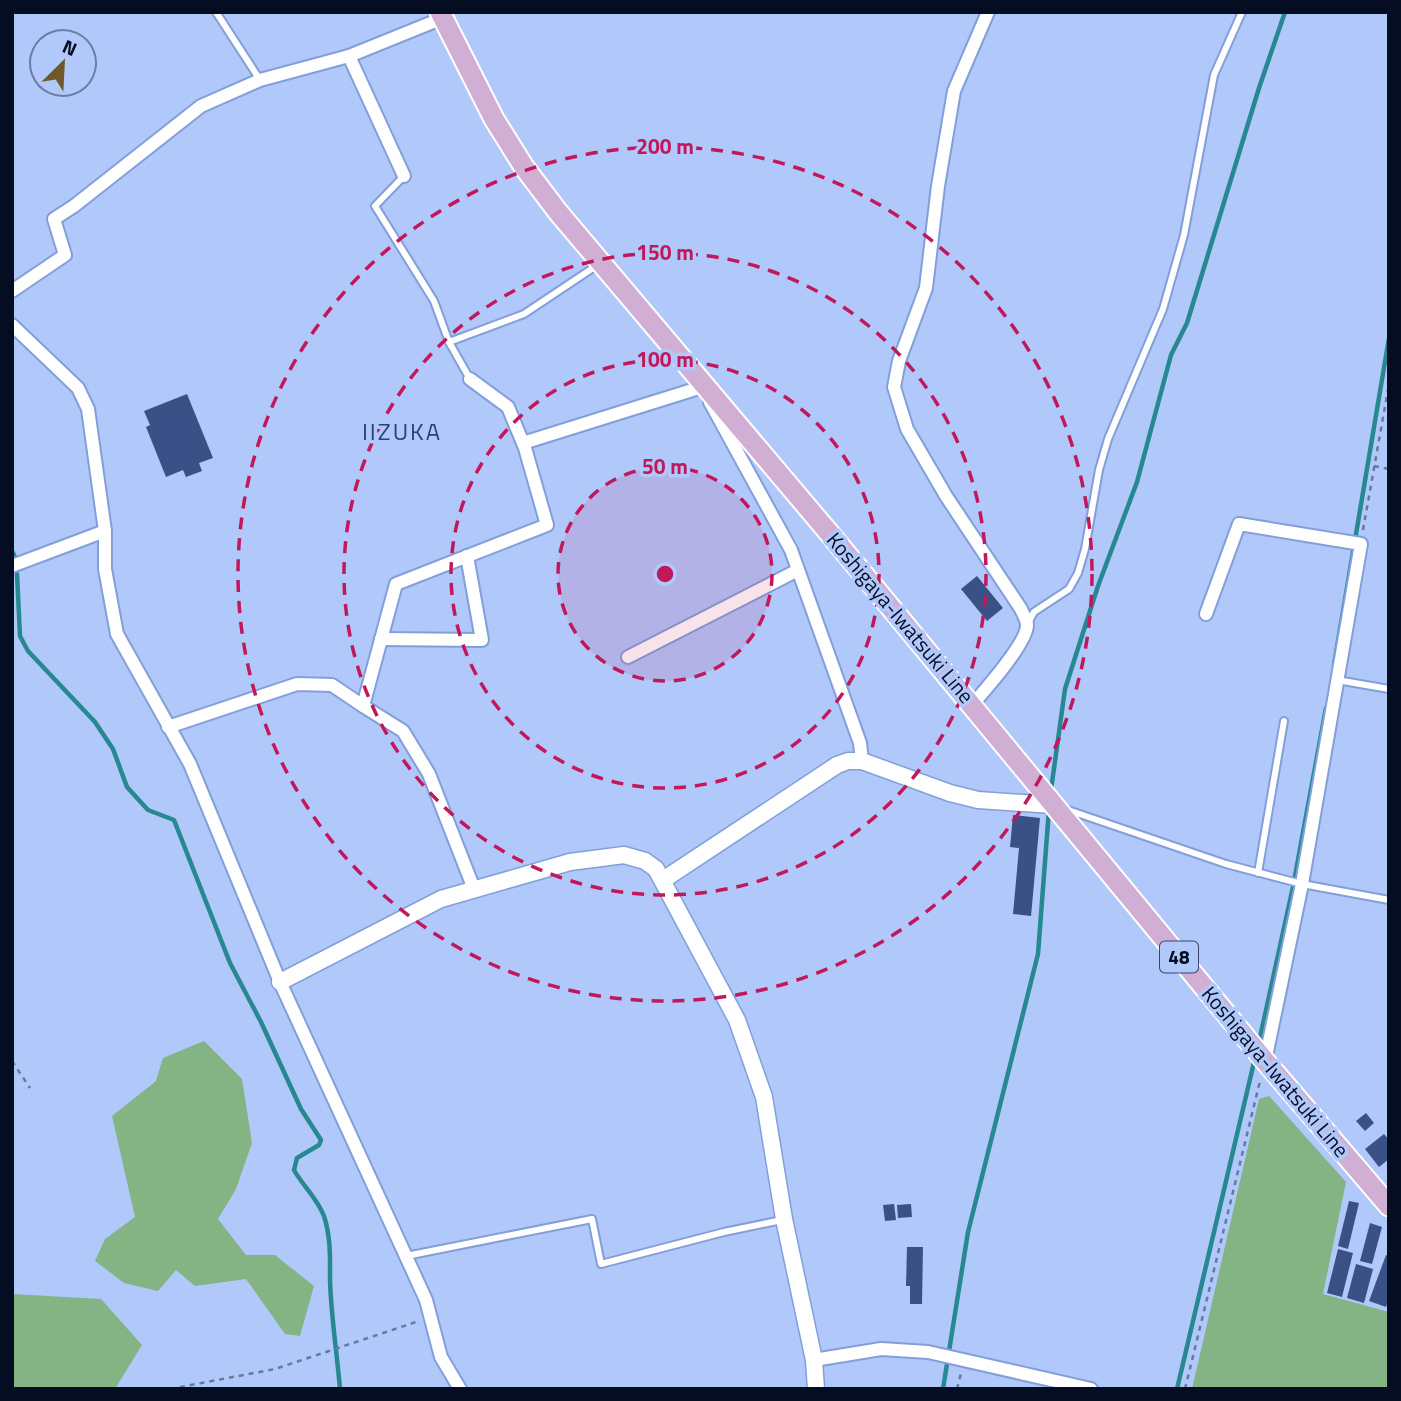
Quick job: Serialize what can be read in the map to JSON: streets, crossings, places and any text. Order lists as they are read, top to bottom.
{
  "streets": {
    "main road": ["Koshigaya-Iwatsuki Line", "48"]
  },
  "districts": ["IIZUKA"],
  "north": "top right",
  "rings": [
    "200 m",
    "150 m",
    "100 m",
    "50 m"
  ]
}
